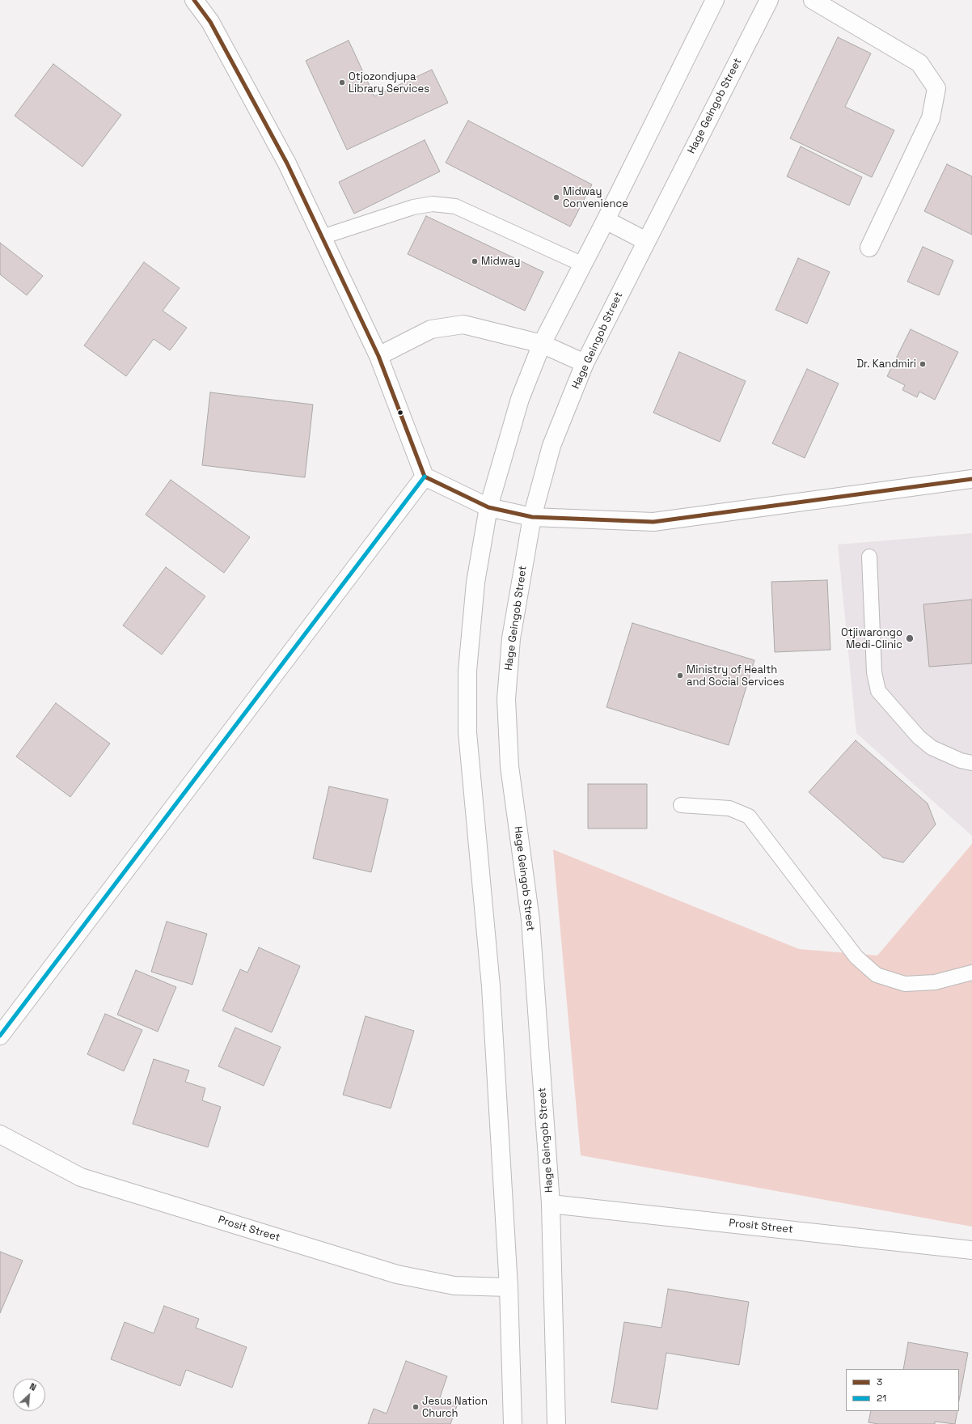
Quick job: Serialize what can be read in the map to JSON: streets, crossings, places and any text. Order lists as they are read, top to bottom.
{
  "streets": {
    "main road": ["Hage Geingob Street", "Prosit Street"]
  },
  "crossings": [
    ["Hage Geingob Street", "Prosit Street"]
  ],
  "places": [
    "Otjozondjupa Library Services",
    "Midway Convenience",
    "Midway",
    "Dr. Kandmiri",
    "Otjiwarongo Medi-Clinic",
    "Ministry of Health and Social Services",
    "Jesus Nation Church"
  ],
  "lines": ["transit line 3", "transit line 21"],
  "legend": ["3", "21"],
  "north": "top right"
}
